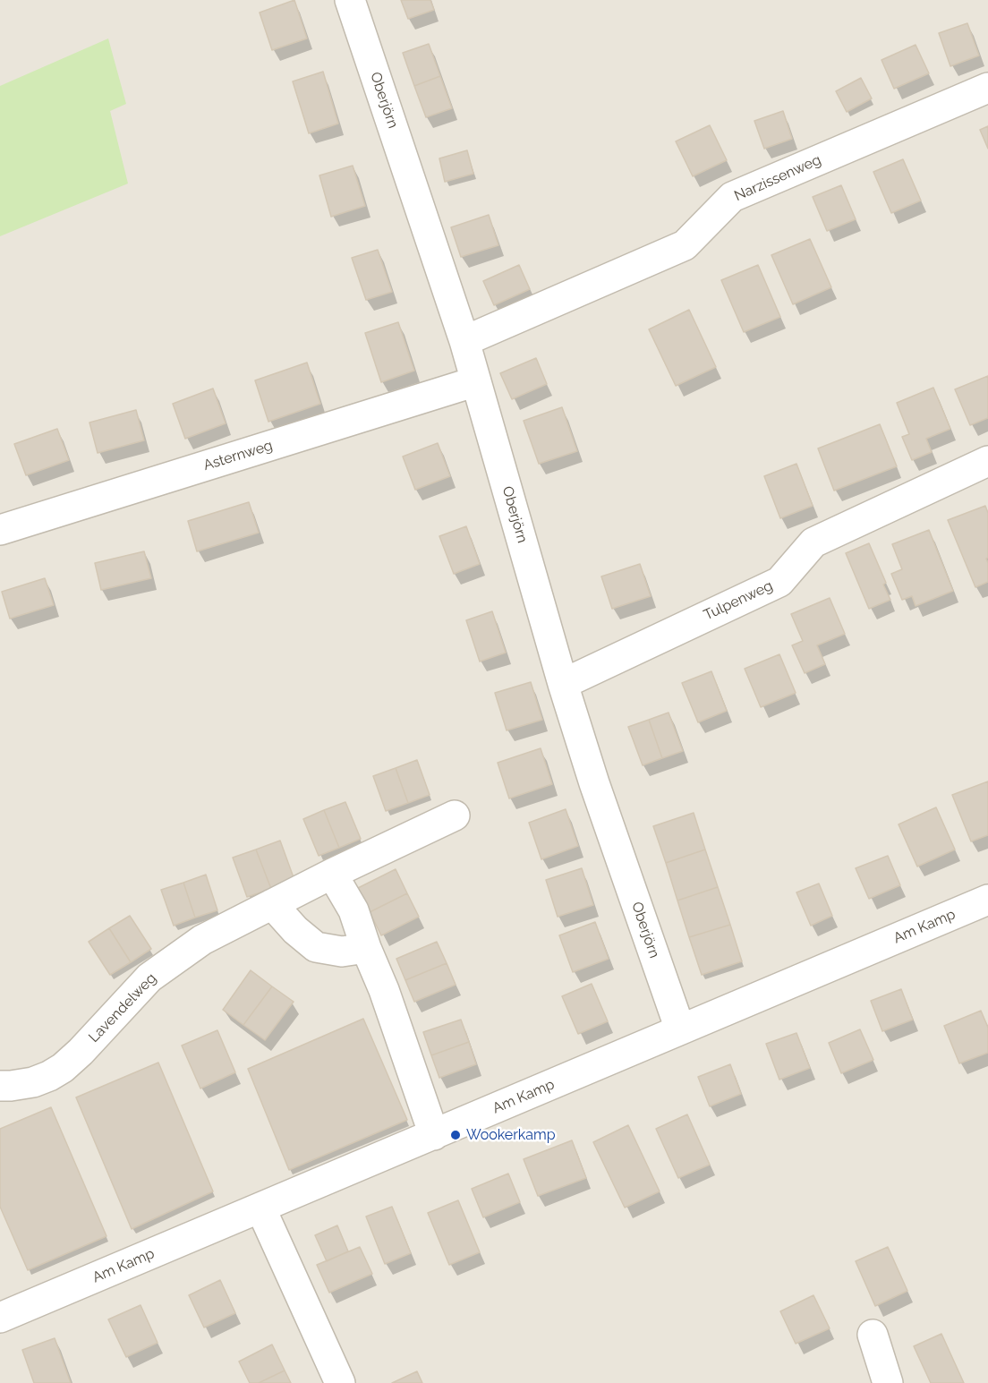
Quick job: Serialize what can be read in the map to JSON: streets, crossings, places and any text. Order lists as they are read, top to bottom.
{
  "streets": {
    "street": [
      "Oberjörn",
      "Narzissenweg",
      "Asternweg",
      "Tulpenweg",
      "Am Kamp",
      "Lavendelweg"
    ]
  },
  "crossings": [
    ["Oberjörn", "Narzissenweg"],
    ["Oberjörn", "Asternweg"],
    ["Oberjörn", "Tulpenweg"],
    ["Oberjörn", "Am Kamp"]
  ],
  "places": ["Wookerkamp"]
}
